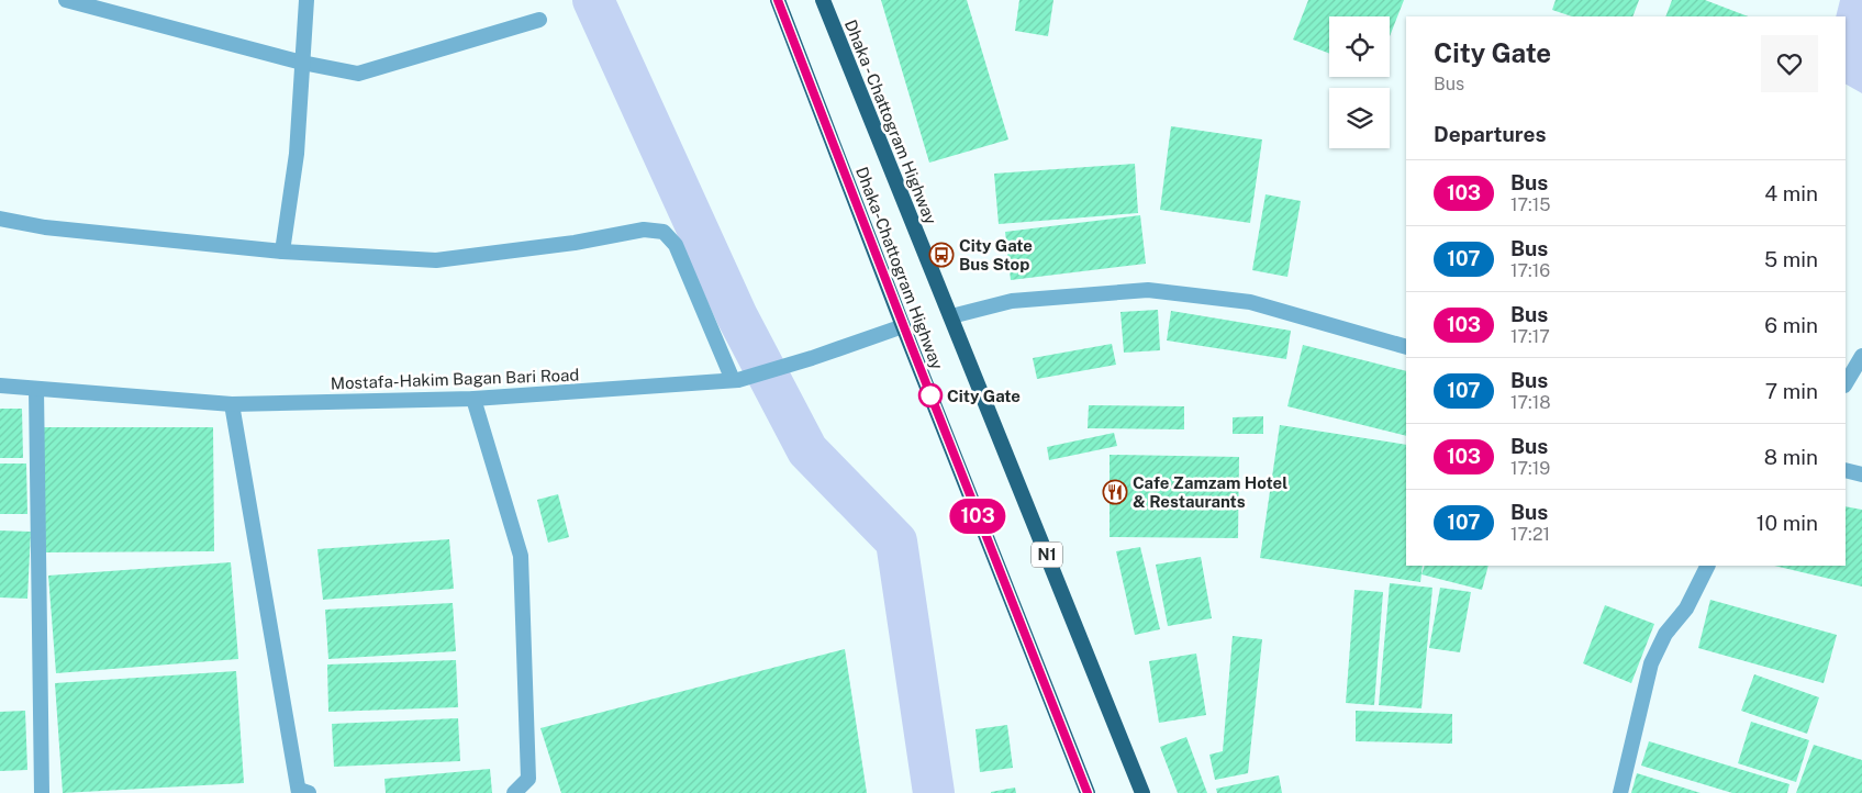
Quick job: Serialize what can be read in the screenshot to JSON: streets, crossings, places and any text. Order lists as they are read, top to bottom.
{
  "streets": {
    "highway": ["Dhaka-Chattogram Highway", "N1"],
    "street": ["Mostafa-Hakim Bagan Bari Road"]
  },
  "crossings": [
    ["Dhaka-Chattogram Highway", "Mostafa-Hakim Bagan Bari Road"]
  ],
  "places": {
    "bus stop": ["City Gate Bus Stop"],
    "other": ["City Gate"],
    "restaurant": ["Cafe Zamzam Hotel & Restaurants"]
  },
  "lines": ["bus line 103"],
  "page": {
    "on_map": "103",
    "heading": [
      ["City Gate", "Bus"],
      "Departures"
    ],
    "list": [
      {
        "mark": "103",
        "name": "Bus",
        "note": "17:15",
        "value": "4 min"
      },
      {
        "mark": "107",
        "name": "Bus",
        "note": "17:16",
        "value": "5 min"
      },
      {
        "mark": "103",
        "name": "Bus",
        "note": "17:17",
        "value": "6 min"
      },
      {
        "mark": "107",
        "name": "Bus",
        "note": "17:18",
        "value": "7 min"
      },
      {
        "mark": "103",
        "name": "Bus",
        "note": "17:19",
        "value": "8 min"
      },
      {
        "mark": "107",
        "name": "Bus",
        "note": "17:21",
        "value": "10 min"
      }
    ]
  }
}
